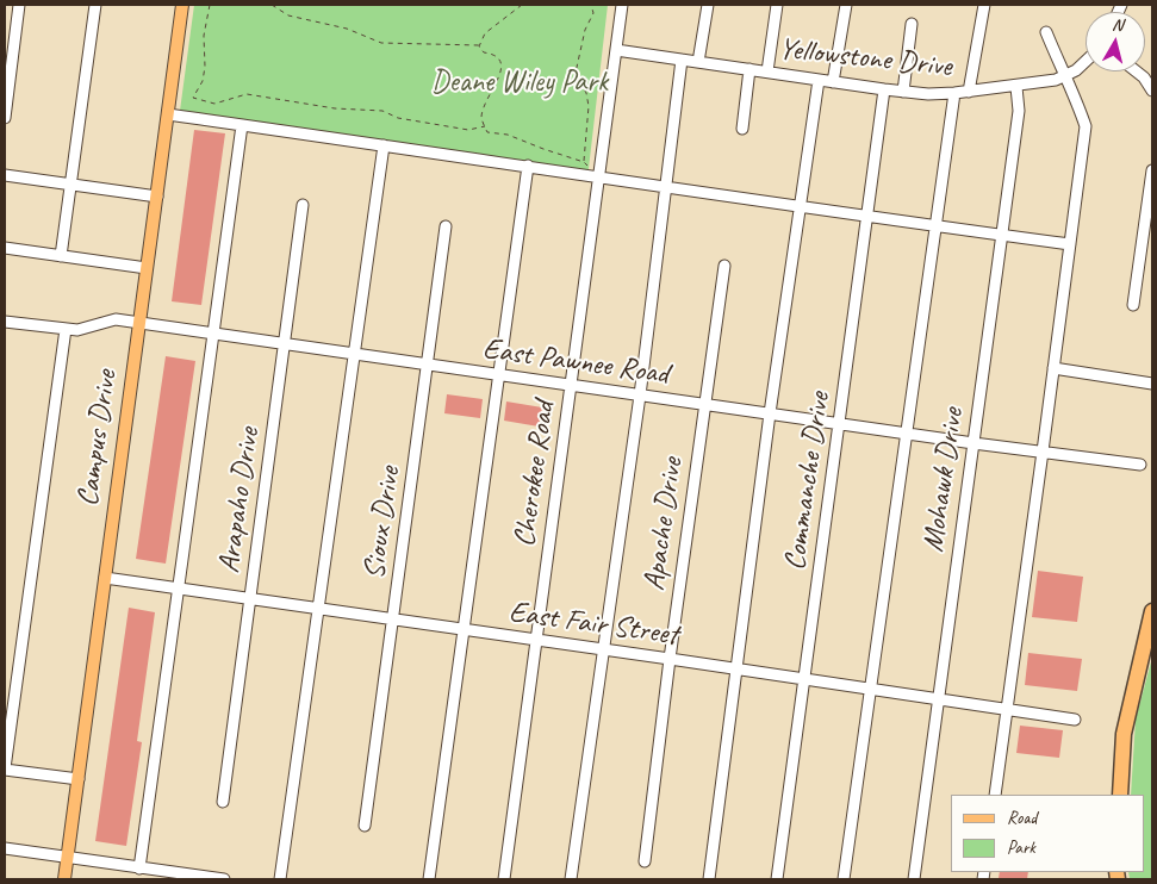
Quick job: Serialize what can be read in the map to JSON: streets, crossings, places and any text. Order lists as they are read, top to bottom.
{
  "streets": {
    "main road": ["Campus Drive"],
    "street": [
      "Yellowstone Drive",
      "East Pawnee Road",
      "Cherokee Road",
      "Mohawk Drive",
      "Commanche Drive",
      "Arapaho Drive",
      "Sioux Drive",
      "Apache Drive",
      "East Fair Street"
    ]
  },
  "crossings": [
    ["Yellowstone Drive", "Cherokee Road"],
    ["Yellowstone Drive", "Mohawk Drive"],
    ["Yellowstone Drive", "Commanche Drive"],
    ["East Pawnee Road", "Campus Drive"],
    ["East Pawnee Road", "Cherokee Road"],
    ["East Pawnee Road", "Mohawk Drive"],
    ["East Pawnee Road", "Commanche Drive"],
    ["East Pawnee Road", "Arapaho Drive"],
    ["East Pawnee Road", "Sioux Drive"],
    ["East Pawnee Road", "Apache Drive"],
    ["Campus Drive", "East Fair Street"],
    ["Cherokee Road", "East Fair Street"],
    ["Mohawk Drive", "East Fair Street"],
    ["Commanche Drive", "East Fair Street"],
    ["Arapaho Drive", "East Fair Street"],
    ["Sioux Drive", "East Fair Street"],
    ["Apache Drive", "East Fair Street"]
  ],
  "parks": ["Deane Wiley Park"],
  "legend": ["Road", "Park"],
  "north": "top"
}
